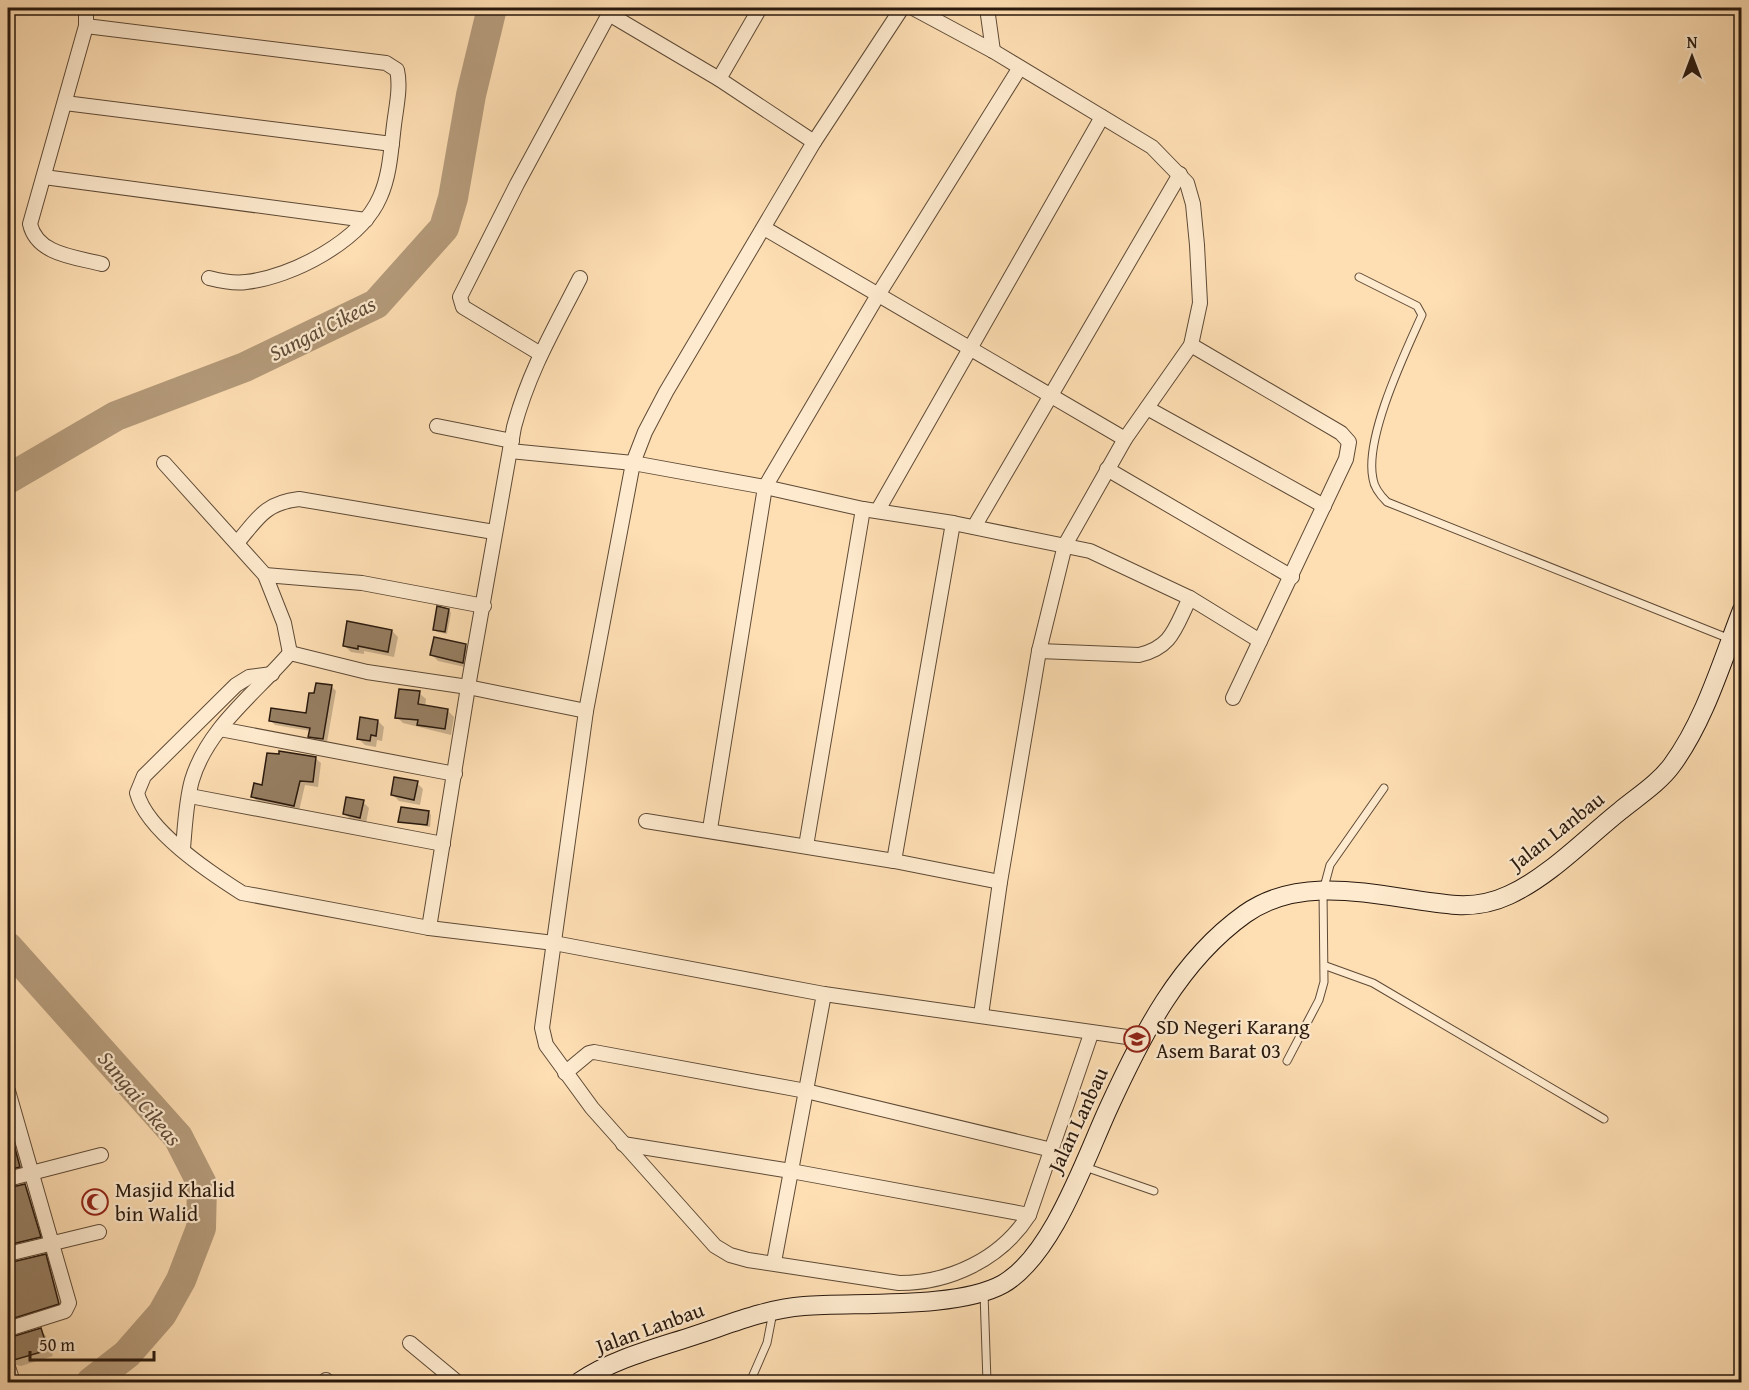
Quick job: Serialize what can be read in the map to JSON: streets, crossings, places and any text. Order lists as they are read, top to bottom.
{
  "streets": {
    "street": ["Jalan Lanbau"]
  },
  "water": ["Sungai Cikeas"],
  "places": {
    "school or university": ["SD Negeri Karang Asem Barat 03"],
    "mosque": ["Masjid Khalid bin Walid"]
  },
  "scale_bar": "50 m",
  "north": "top"
}
